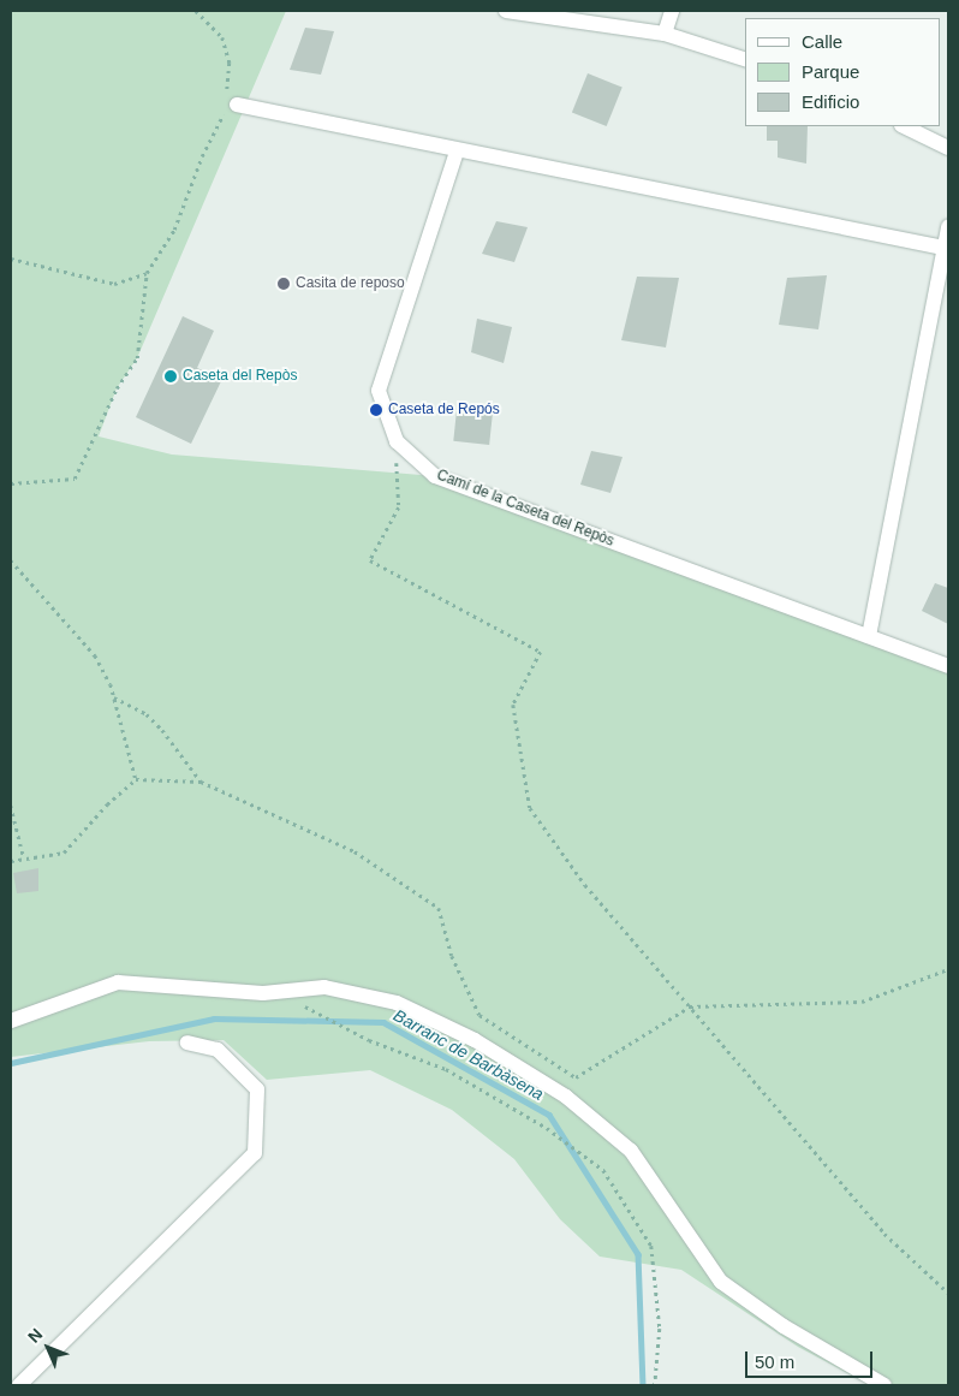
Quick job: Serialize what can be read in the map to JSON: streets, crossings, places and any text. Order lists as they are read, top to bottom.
{
  "streets": {
    "street": ["Camí de la Caseta del Repòs"]
  },
  "water": ["Barranc de Barbàsena"],
  "places": ["Casita de reposo", "Caseta del Repòs", "Caseta de Repós"],
  "legend": ["Calle", "Parque", "Edificio"],
  "scale_bar": "50 m",
  "north": "top left"
}
